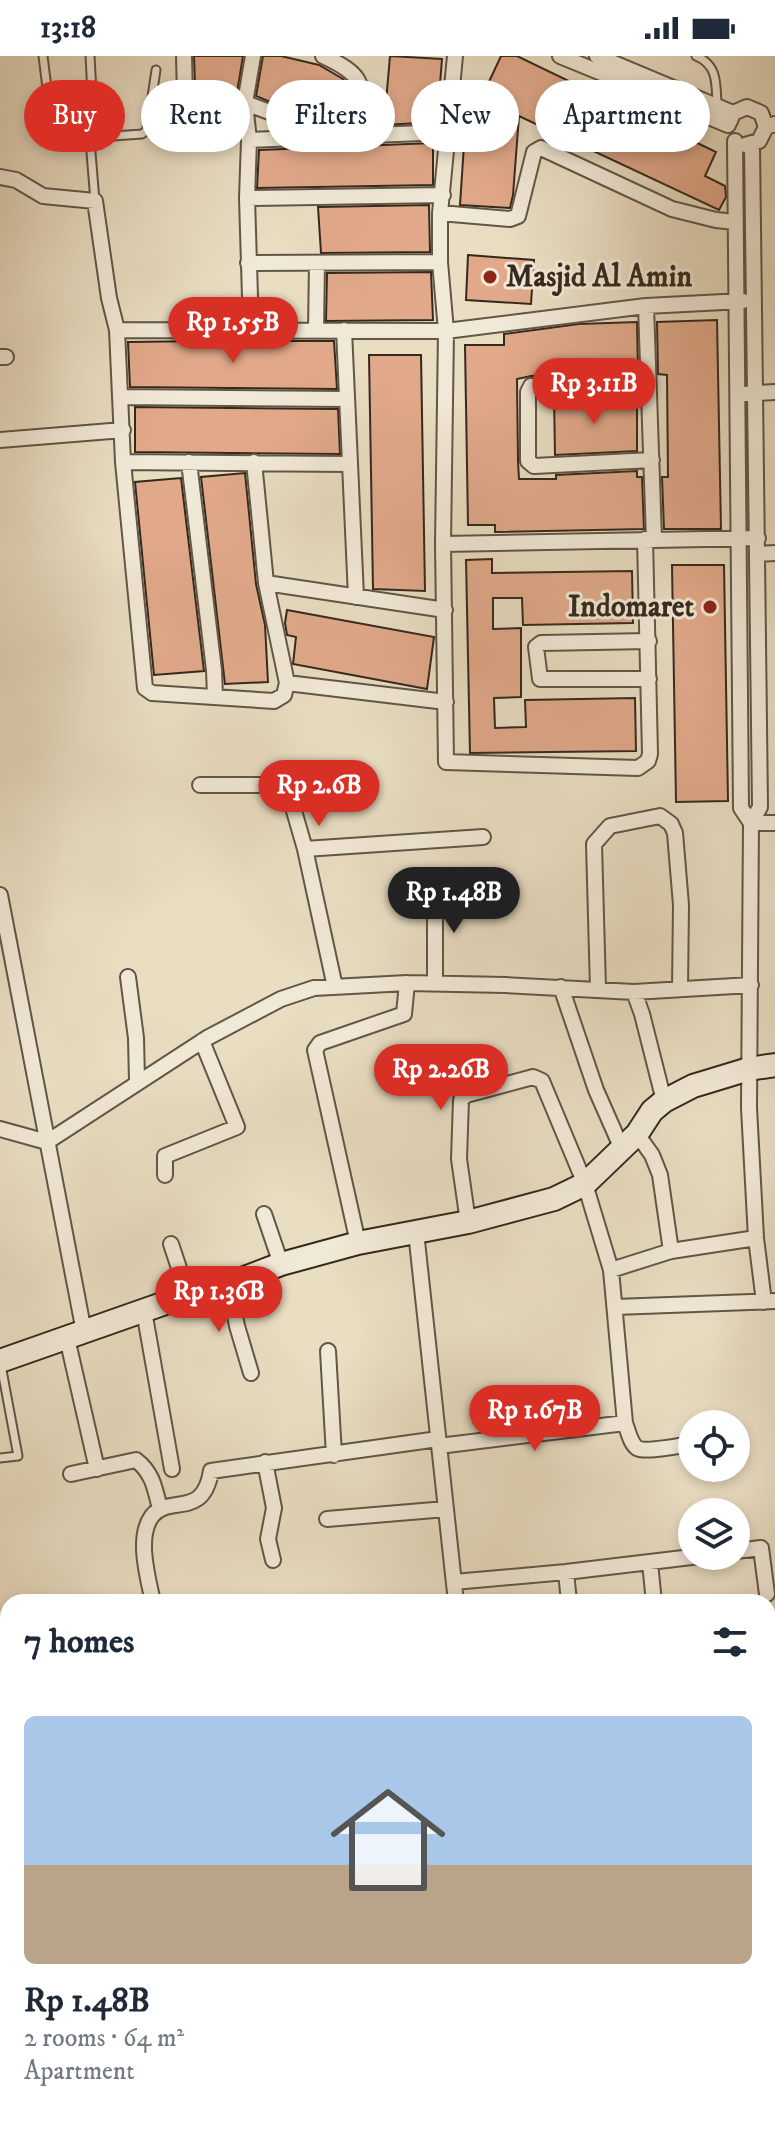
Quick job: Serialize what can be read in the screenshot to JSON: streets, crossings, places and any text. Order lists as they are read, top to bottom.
{
  "places": ["Masjid Al Amin", "Indomaret"],
  "page": {
    "status": "13:18",
    "chip": [
      "Buy",
      "Rent",
      "Filters",
      "New",
      "Apartment"
    ],
    "price": [
      "Rp 1.55B",
      "Rp 3.11B",
      "Rp 2.6B",
      "Rp 1.48B",
      "Rp 2.26B",
      "Rp 1.36B",
      "Rp 1.67B"
    ],
    "heading": "7 homes",
    "list": [
      {
        "name": "Rp 1.48B",
        "note": "2 rooms · 64 m² · Apartment"
      }
    ]
  }
}
